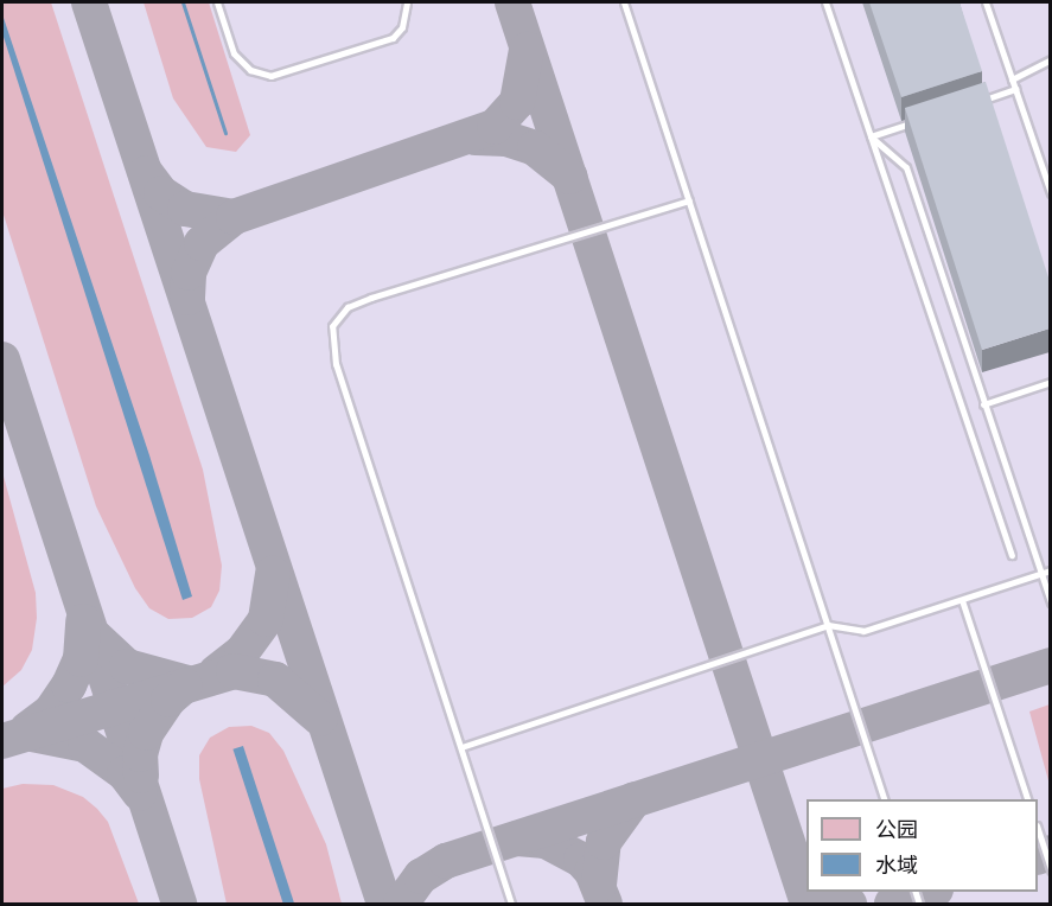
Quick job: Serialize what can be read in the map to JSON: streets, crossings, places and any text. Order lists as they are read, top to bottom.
{
  "legend": ["公园", "水域"]
}
